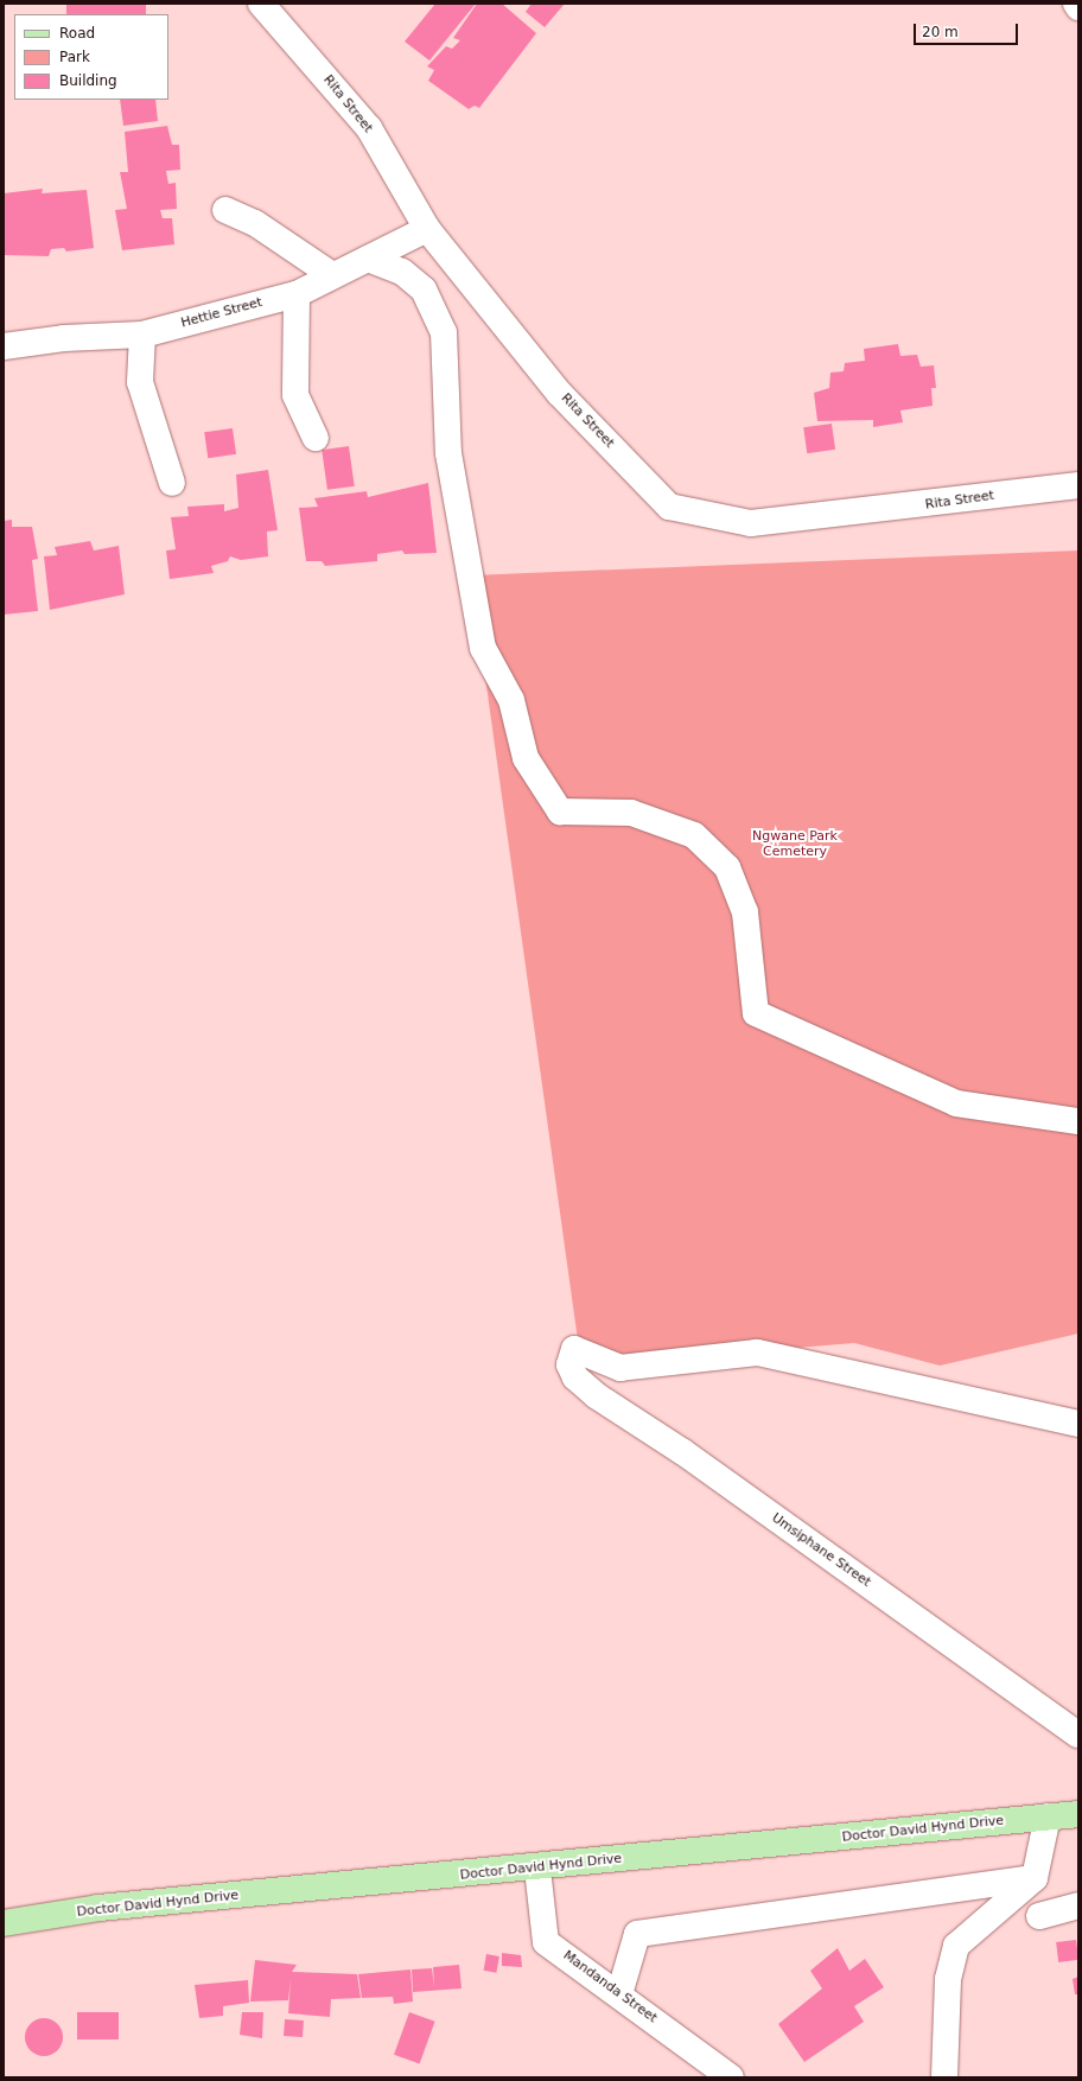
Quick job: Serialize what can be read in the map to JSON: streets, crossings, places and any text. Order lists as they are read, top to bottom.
{
  "streets": {
    "main road": ["Doctor David Hynd Drive"],
    "street": [
      "Rita Street",
      "Hettie Street",
      "Umsiphane Street",
      "Mandanda Street"
    ]
  },
  "crossings": [
    ["Rita Street", "Hettie Street"],
    ["Doctor David Hynd Drive", "Mandanda Street"]
  ],
  "parks": ["Ngwane Park Cemetery"],
  "legend": ["Road", "Park", "Building"],
  "scale_bar": "20 m"
}
